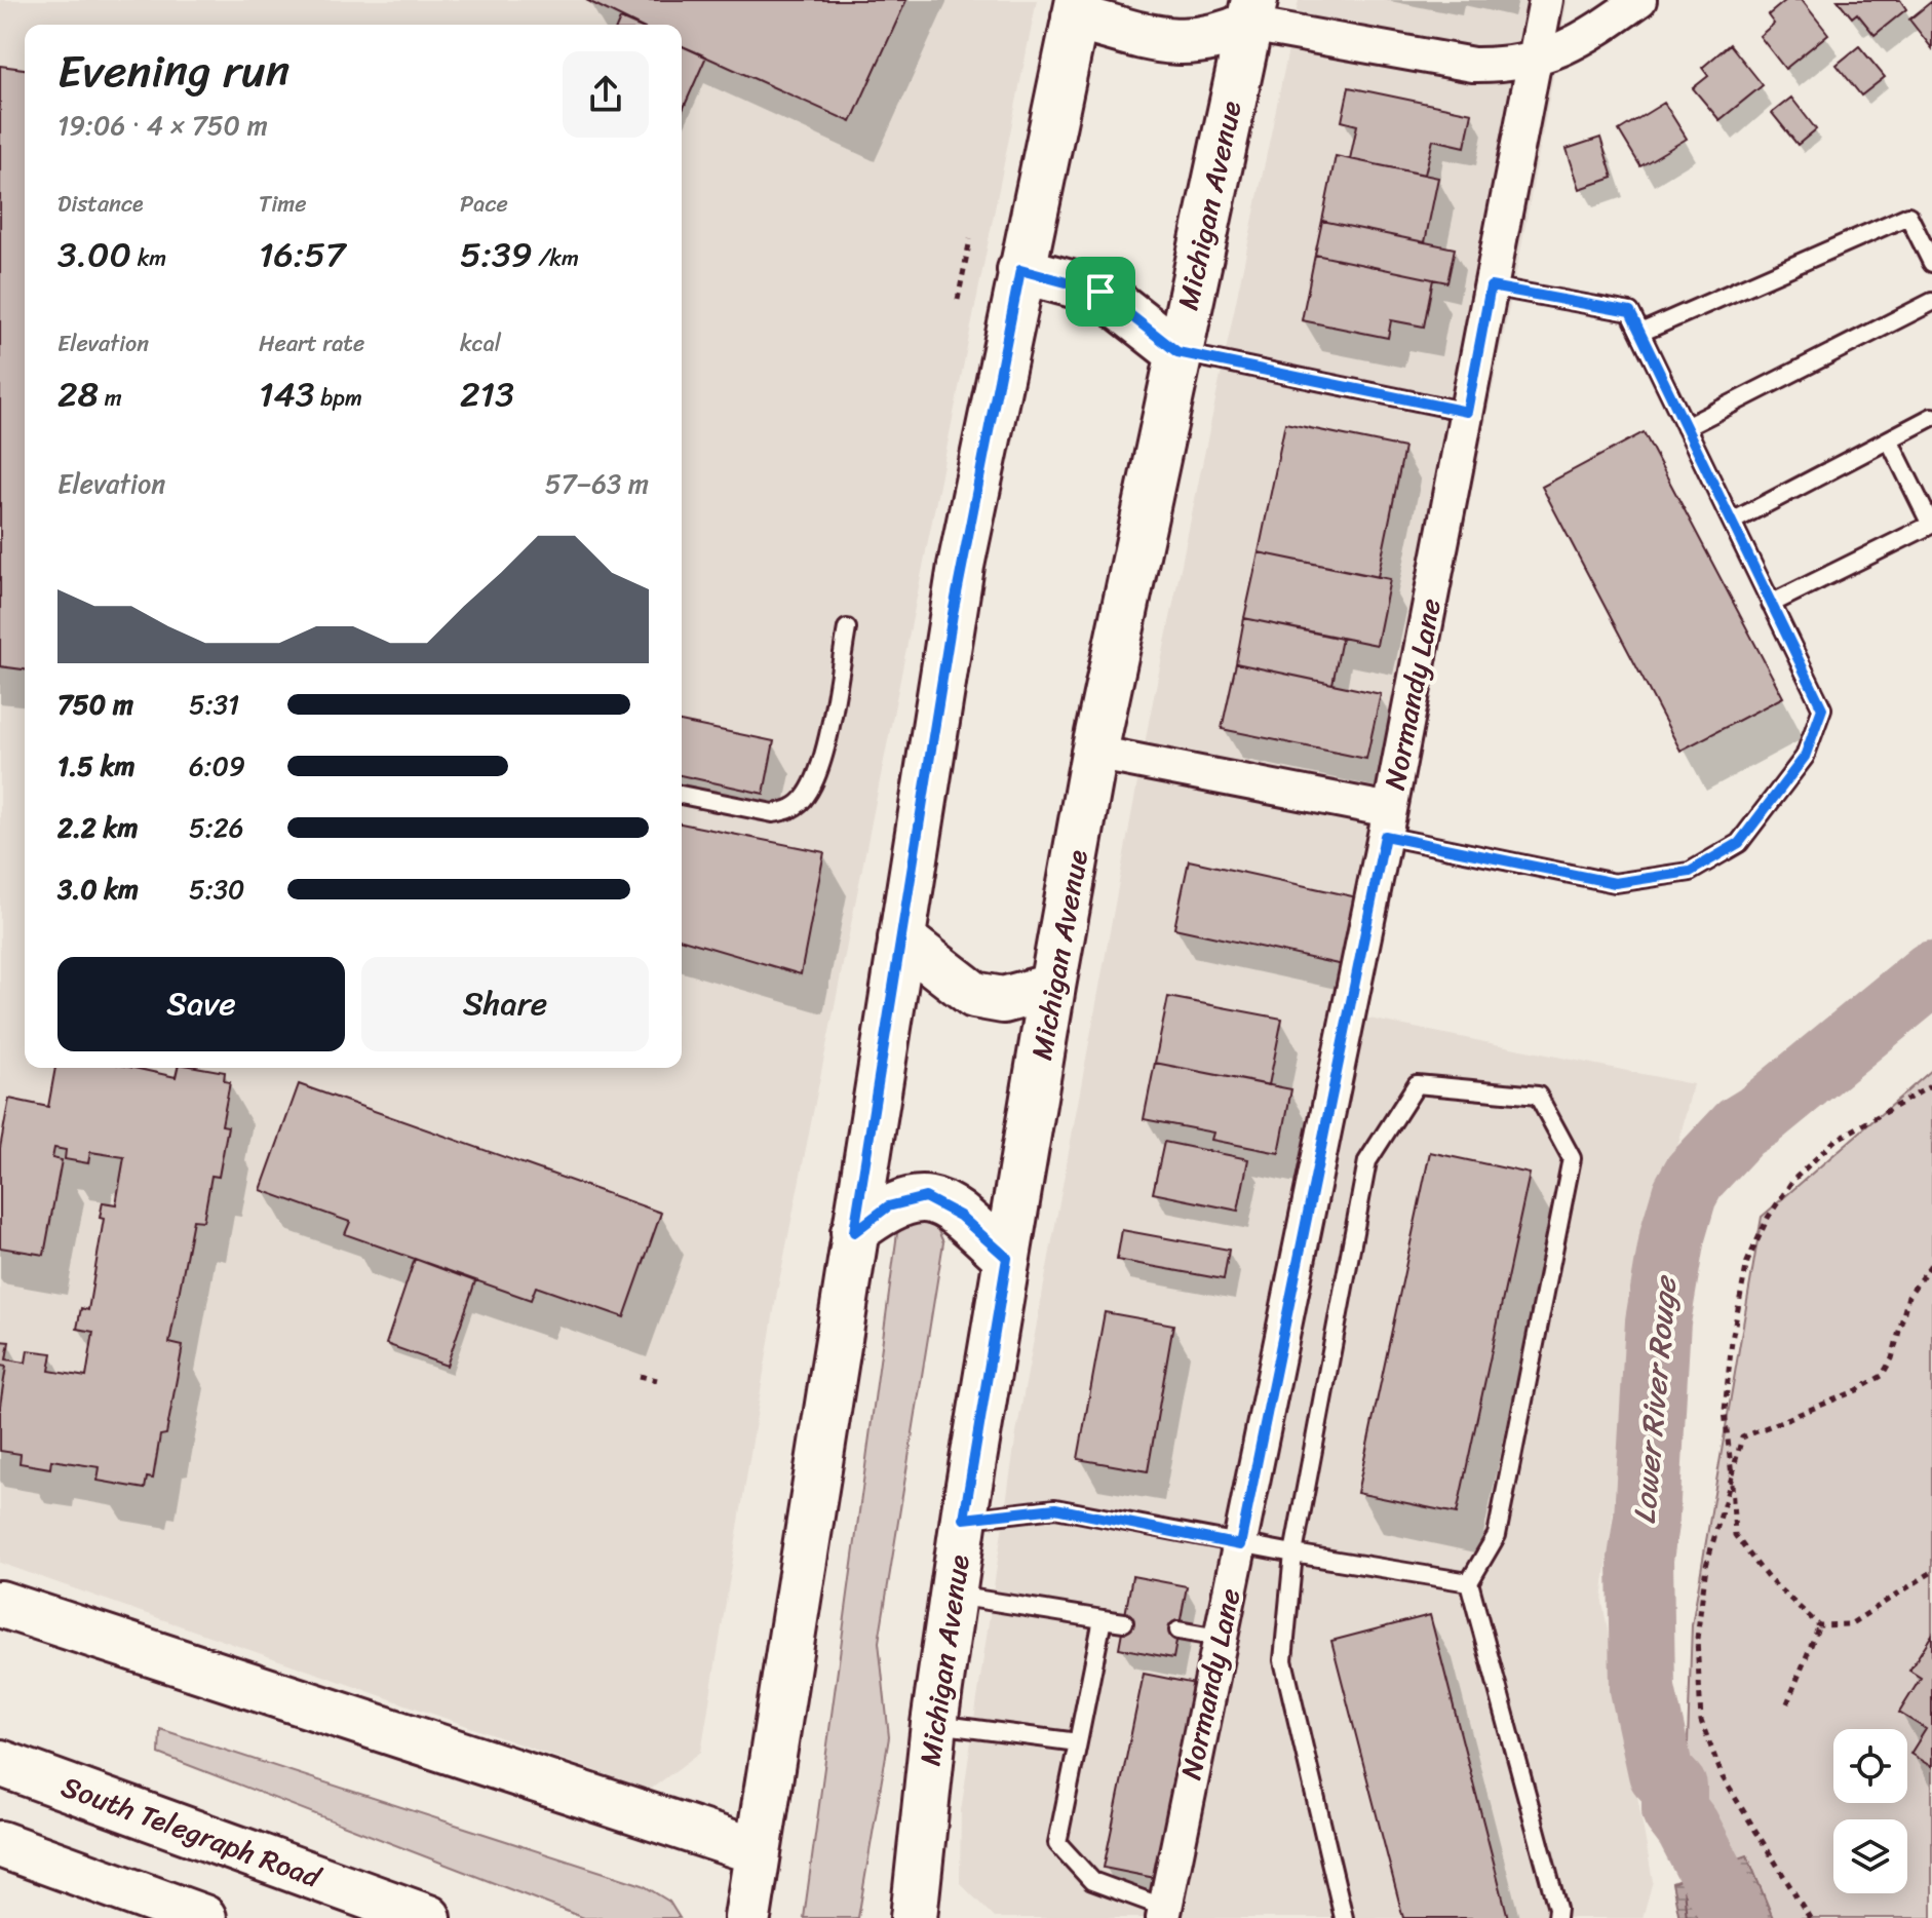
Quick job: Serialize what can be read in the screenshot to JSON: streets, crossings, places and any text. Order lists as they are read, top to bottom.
{
  "streets": {
    "main road": ["Michigan Avenue", "South Telegraph Road"],
    "street": ["Normandy Lane"]
  },
  "water": ["Lower River Rouge"],
  "page": {
    "heading": ["Evening run", "19:06 · 4 × 750 m"],
    "stats": [
      ["Distance", "3.00 km"],
      ["Time", "16:57"],
      ["Pace", "5:39 /km"],
      ["Elevation", "28 m"],
      ["Heart rate", "143 bpm"],
      ["kcal", "213"]
    ],
    "chart": ["Elevation", "57–63 m"],
    "list": [
      {
        "name": "750 m",
        "note": "5:31"
      },
      {
        "name": "1.5 km",
        "note": "6:09"
      },
      {
        "name": "2.2 km",
        "note": "5:26"
      },
      {
        "name": "3.0 km",
        "note": "5:30"
      }
    ],
    "buttons": ["Save", "Share"]
  }
}
